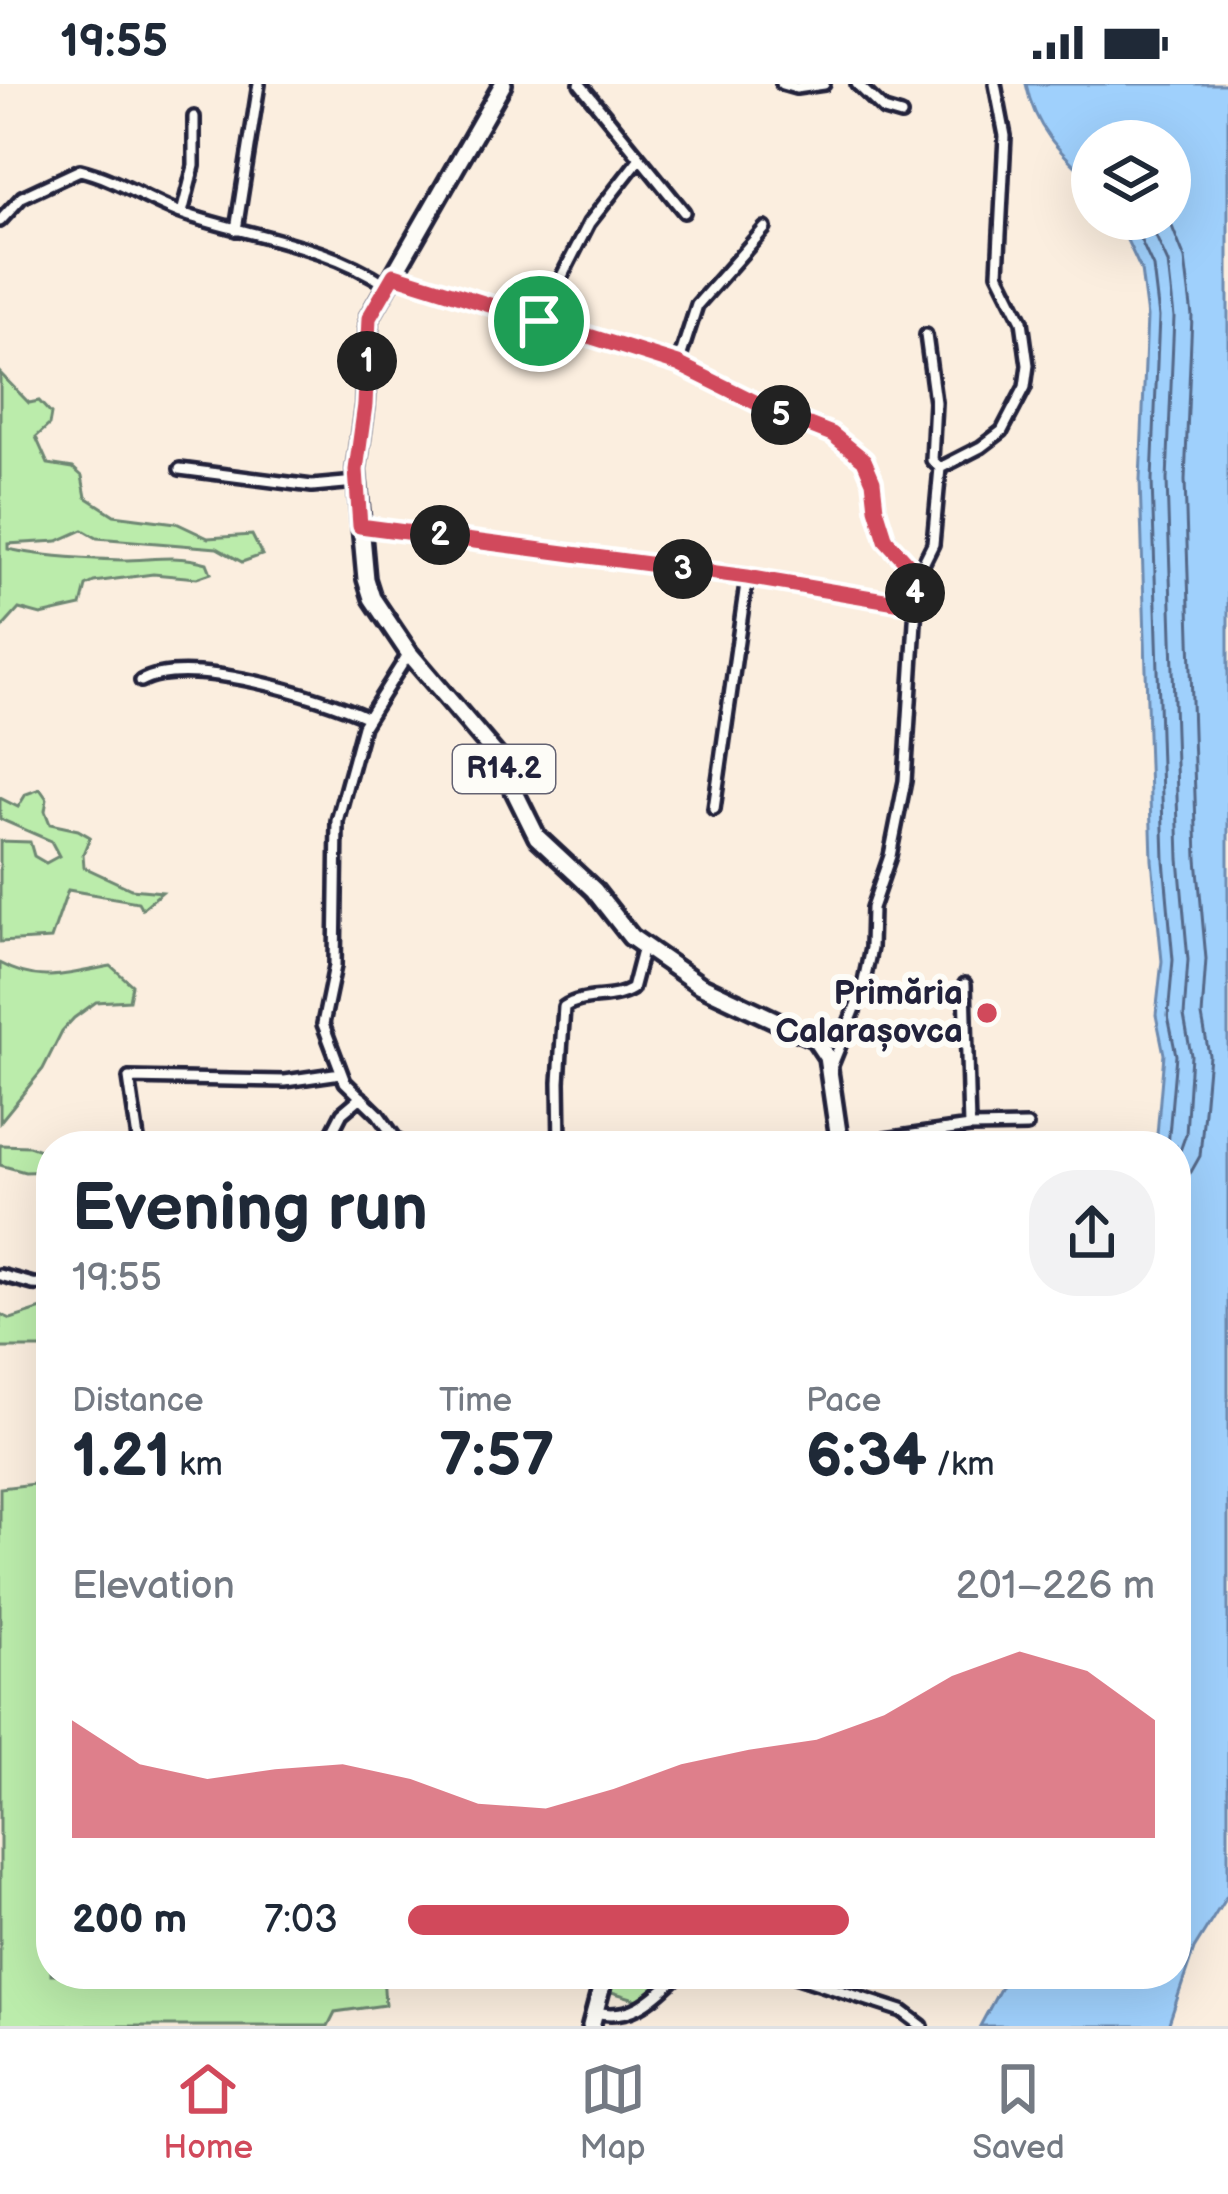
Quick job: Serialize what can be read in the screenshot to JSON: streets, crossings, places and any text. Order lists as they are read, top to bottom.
{
  "streets": {
    "main road": ["R14.2"]
  },
  "places": ["Primăria Calarașovca"],
  "page": {
    "status": "19:55",
    "pins": [
      "1",
      "5",
      "2",
      "3",
      "4"
    ],
    "heading": ["Evening run", "19:55"],
    "stats": [
      ["Distance", "1.21 km"],
      ["Time", "7:57"],
      ["Pace", "6:34 /km"]
    ],
    "chart": ["Elevation", "201–226 m"],
    "list": [
      {
        "name": "200 m",
        "note": "7:03"
      }
    ],
    "tabs": ["Home", "Map", "Saved"]
  }
}
